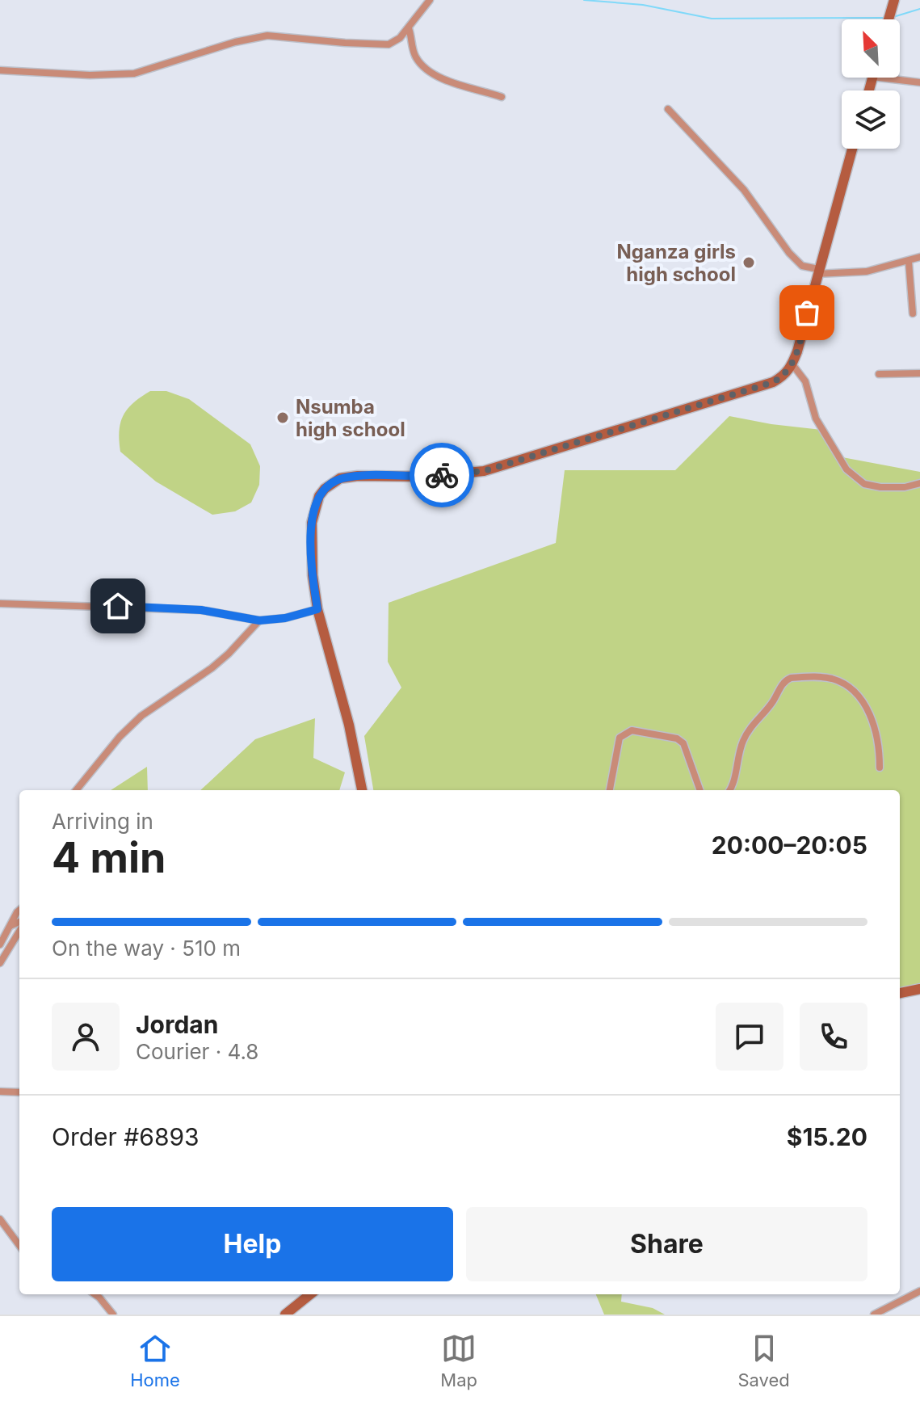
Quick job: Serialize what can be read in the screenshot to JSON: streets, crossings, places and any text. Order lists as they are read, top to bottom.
{
  "places": ["Nganza girls high school", "Nsumba high school"],
  "north": "top left",
  "page": {
    "heading": ["4 min", "Arriving in", "20:00–20:05"],
    "panel": [
      "Jordan",
      "Courier · 4.8",
      "Order #6893",
      "$15.20"
    ],
    "bar": "On the way · 510 m",
    "buttons": ["Help", "Share"],
    "tabs": ["Home", "Map", "Saved"]
  }
}
